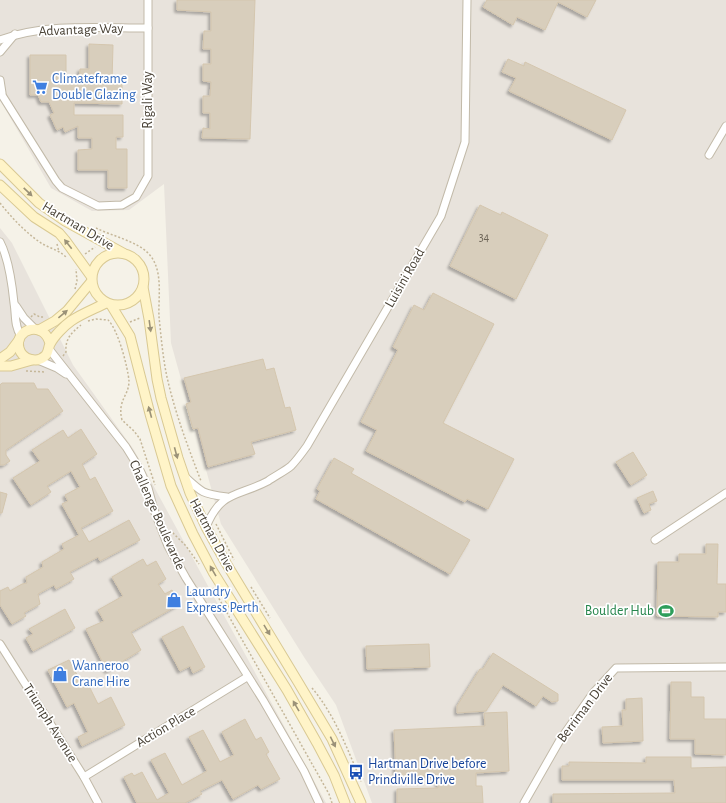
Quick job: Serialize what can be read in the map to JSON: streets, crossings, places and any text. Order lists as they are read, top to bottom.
{
  "streets": {
    "main road": ["Hartman Drive"],
    "street": [
      "Advantage Way",
      "Rigali Way",
      "Luisini Road",
      "Challenge Boulevarde",
      "Berriman Drive",
      "Triumph Avenue",
      "Action Place"
    ]
  },
  "crossings": [
    ["Advantage Way", "Rigali Way"],
    ["Hartman Drive", "Luisini Road"],
    ["Challenge Boulevarde", "Action Place"],
    ["Triumph Avenue", "Action Place"]
  ],
  "places": {
    "supermarket": ["Climateframe Double Glazing"],
    "shop": ["Laundry Express Perth", "Wanneroo Crane Hire"],
    "sports": ["Boulder Hub"],
    "bus stop": ["Hartman Drive before Prindiville Drive"]
  },
  "house_numbers": ["34"]
}
